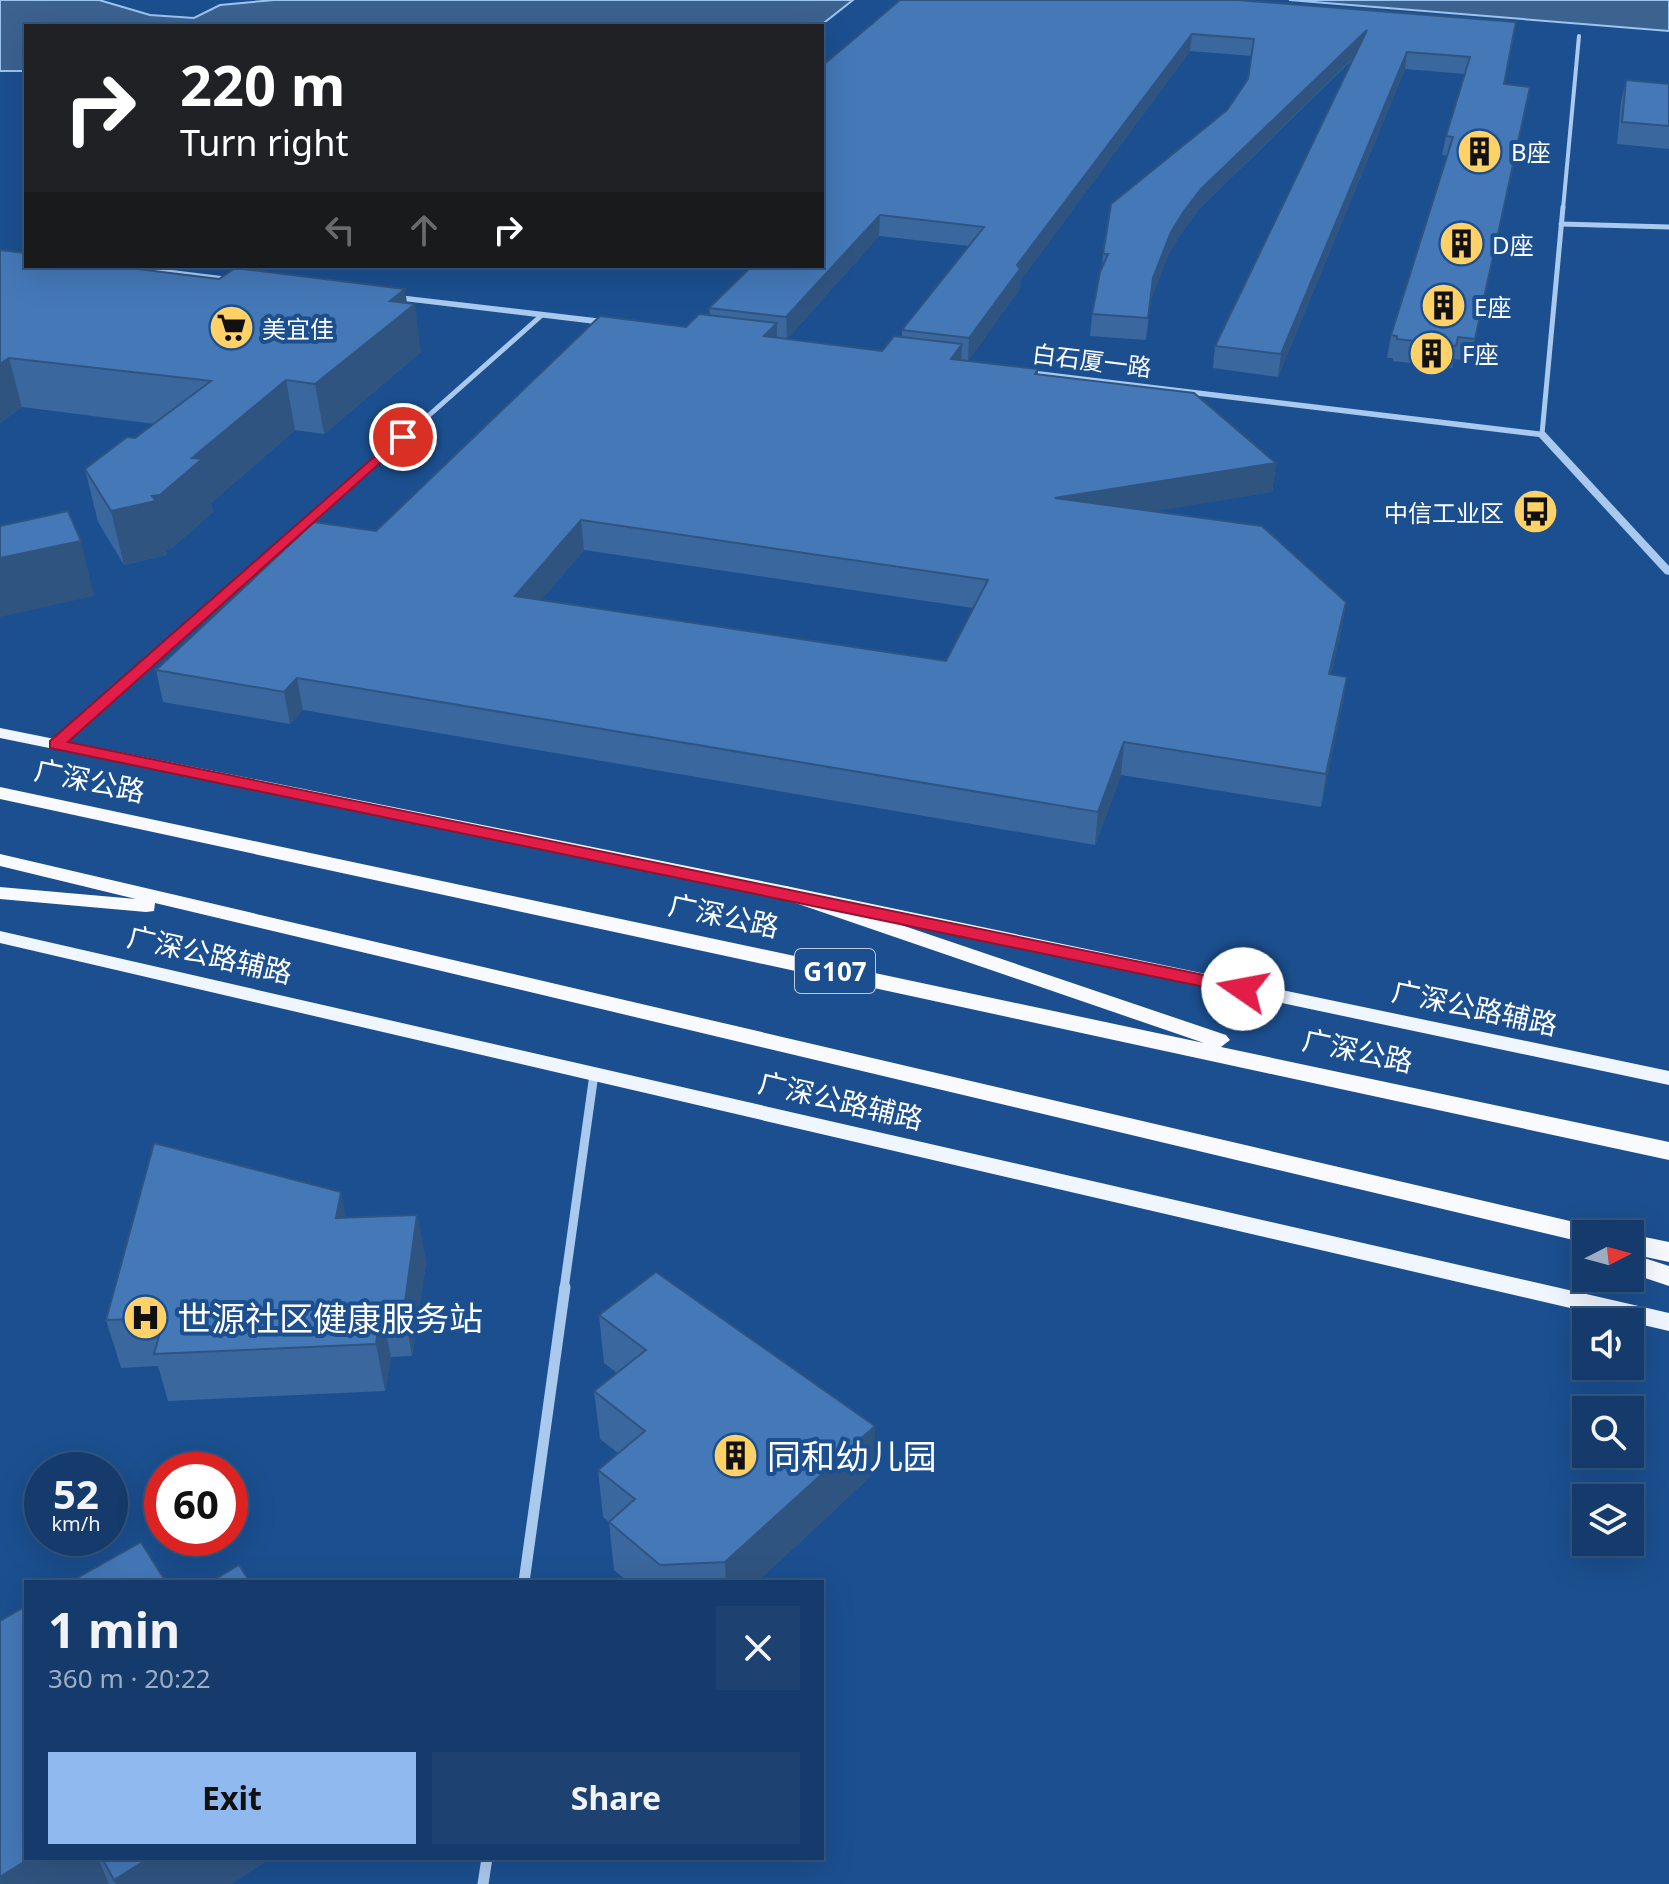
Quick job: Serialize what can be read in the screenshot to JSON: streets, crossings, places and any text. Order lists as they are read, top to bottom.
{
  "streets": {
    "highway": ["广深公路", "G107"],
    "main road": ["广深公路辅路"],
    "street": ["白石厦一路"]
  },
  "places": {
    "building": [
      "B座",
      "D座",
      "E座",
      "F座",
      "同和幼儿园"
    ],
    "supermarket": ["美宜佳"],
    "bus stop": ["中信工业区"],
    "hospital": ["世源社区健康服务站"]
  },
  "north": "right",
  "page": {
    "turn": ["220 m", "Turn right"],
    "speed": "52 km/h",
    "limit": "60",
    "heading": ["1 min", "360 m · 20:22"],
    "buttons": ["Exit", "Share"]
  }
}
